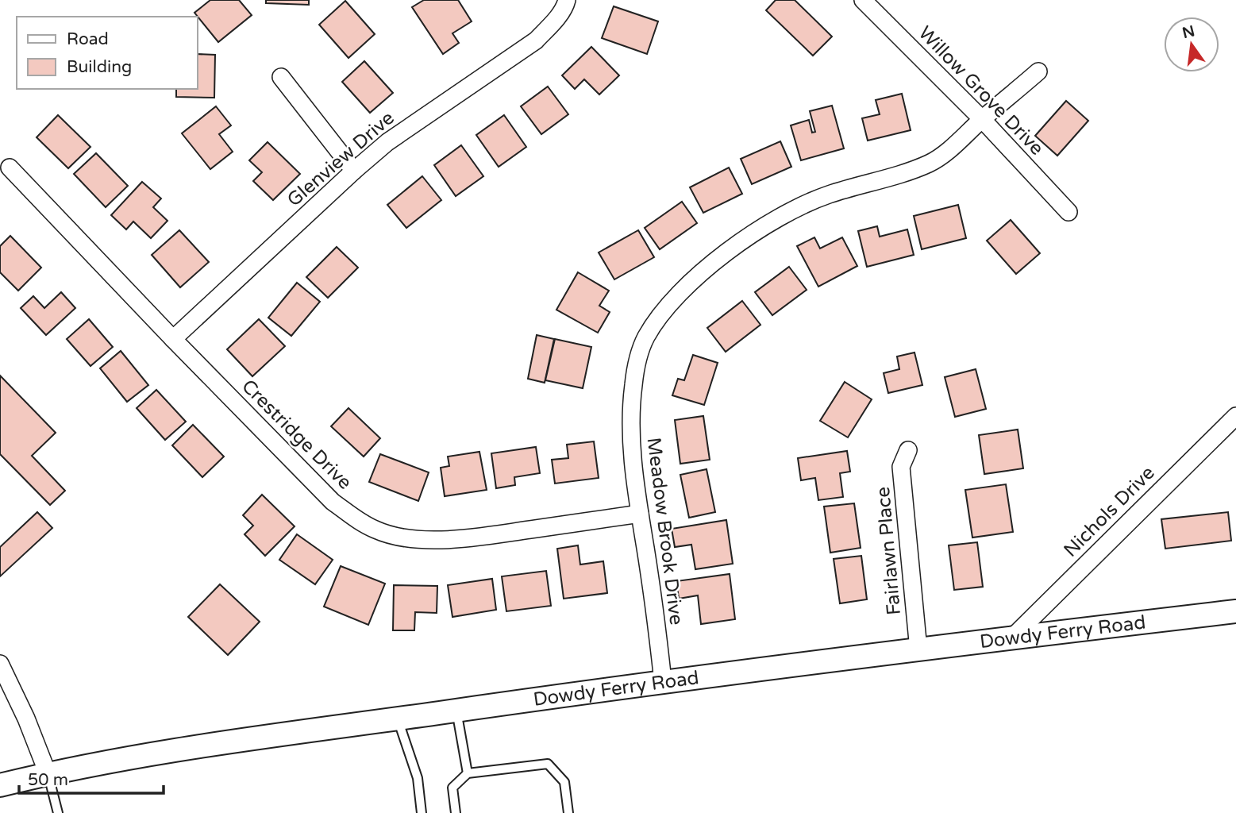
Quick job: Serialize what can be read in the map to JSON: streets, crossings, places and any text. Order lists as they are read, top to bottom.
{
  "streets": {
    "street": [
      "Willow Grove Drive",
      "Glenview Drive",
      "Crestridge Drive",
      "Nichols Drive",
      "Meadow Brook Drive",
      "Fairlawn Place",
      "Dowdy Ferry Road"
    ]
  },
  "crossings": [
    ["Willow Grove Drive", "Meadow Brook Drive"],
    ["Glenview Drive", "Crestridge Drive"],
    ["Crestridge Drive", "Meadow Brook Drive"],
    ["Nichols Drive", "Dowdy Ferry Road"],
    ["Meadow Brook Drive", "Dowdy Ferry Road"],
    ["Fairlawn Place", "Dowdy Ferry Road"]
  ],
  "legend": ["Road", "Building"],
  "scale_bar": "50 m",
  "north": "top"
}
